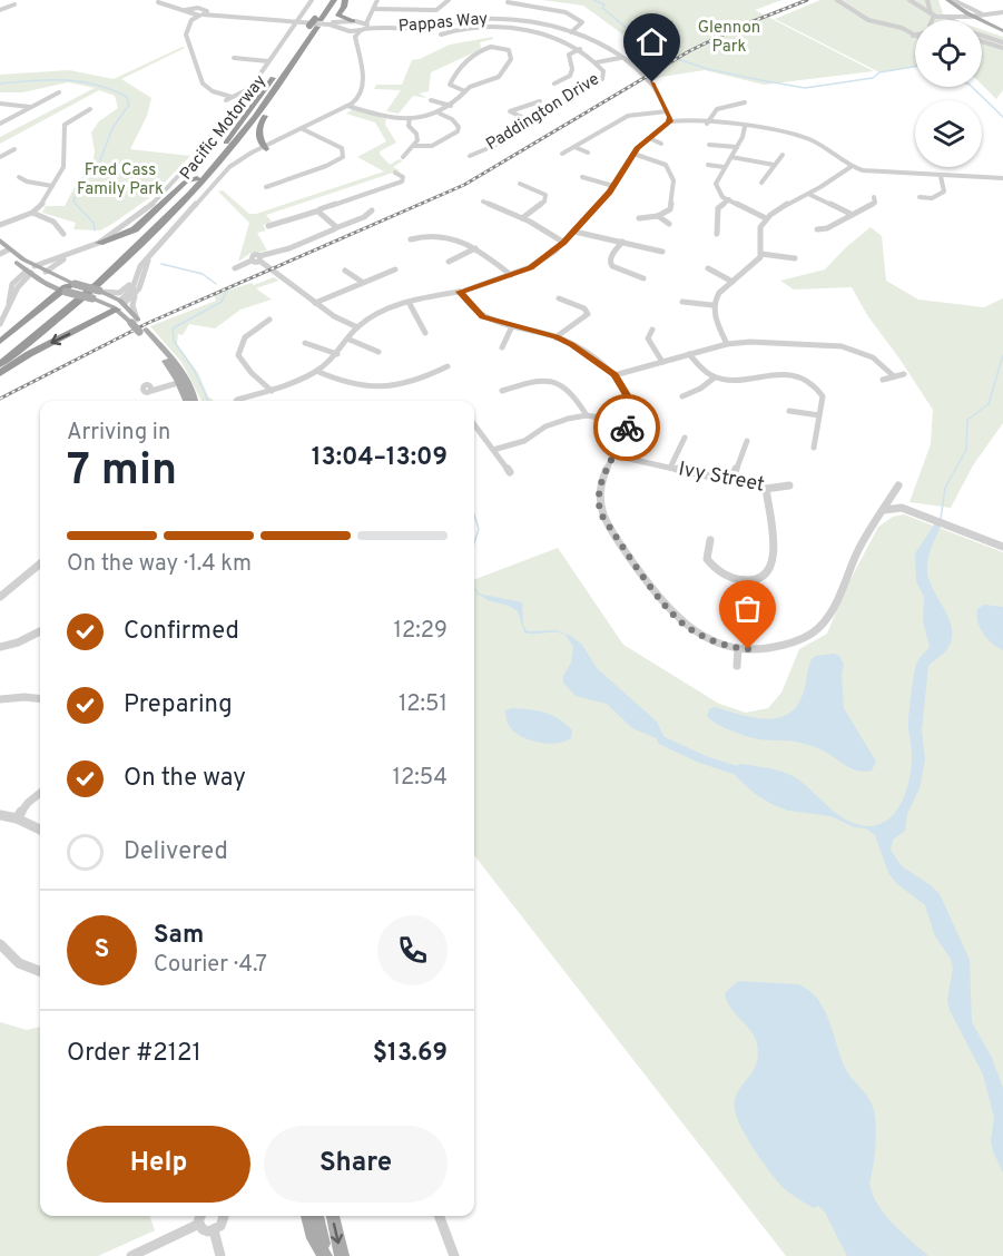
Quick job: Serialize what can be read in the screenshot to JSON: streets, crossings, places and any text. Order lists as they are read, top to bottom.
{
  "streets": {
    "highway": ["Pacific Motorway"],
    "street": ["Pappas Way", "Paddington Drive", "Ivy Street"]
  },
  "crossings": [
    ["Pappas Way", "Paddington Drive"]
  ],
  "parks": ["Glennon Park", "Fred Cass Family Park"],
  "page": {
    "heading": ["7 min", "Arriving in", "13:04–13:09"],
    "panel": [
      "Sam",
      "Courier · 4.7",
      "Order #2121",
      "$13.69"
    ],
    "bar": "On the way · 1.4 km",
    "list": [
      ["Confirmed", "12:29"],
      ["Preparing", "12:51"],
      ["On the way", "12:54"],
      "Delivered"
    ],
    "round": "S",
    "buttons": ["Help", "Share"]
  }
}
